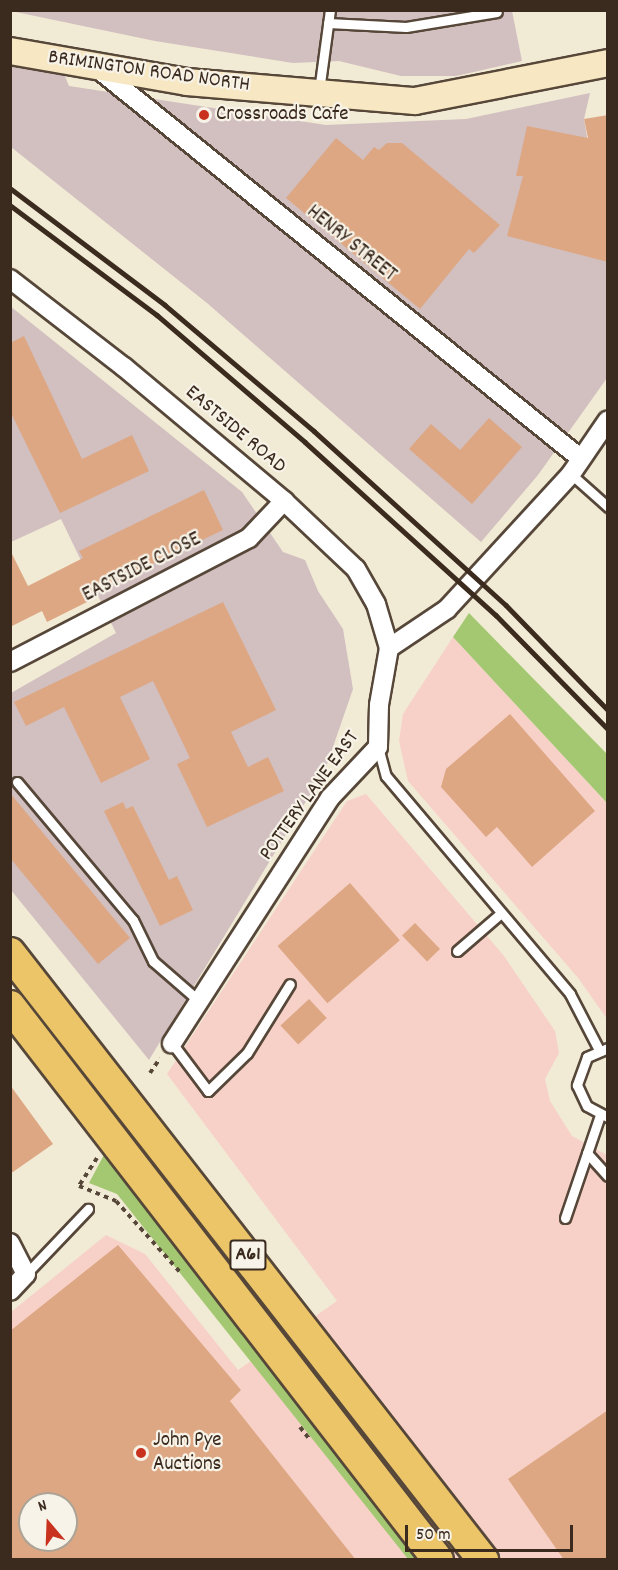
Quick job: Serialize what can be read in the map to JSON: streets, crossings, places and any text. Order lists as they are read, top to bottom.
{
  "streets": {
    "highway": ["A61"],
    "main road": ["BRIMINGTON ROAD NORTH"],
    "street": [
      "HENRY STREET",
      "EASTSIDE ROAD",
      "EASTSIDE CLOSE",
      "POTTERY LANE EAST"
    ]
  },
  "crossings": [
    ["BRIMINGTON ROAD NORTH", "HENRY STREET"],
    ["EASTSIDE ROAD", "EASTSIDE CLOSE"],
    ["EASTSIDE ROAD", "POTTERY LANE EAST"]
  ],
  "places": ["Crossroads Cafe", "John Pye Auctions"],
  "scale_bar": "50 m",
  "north": "top"
}
